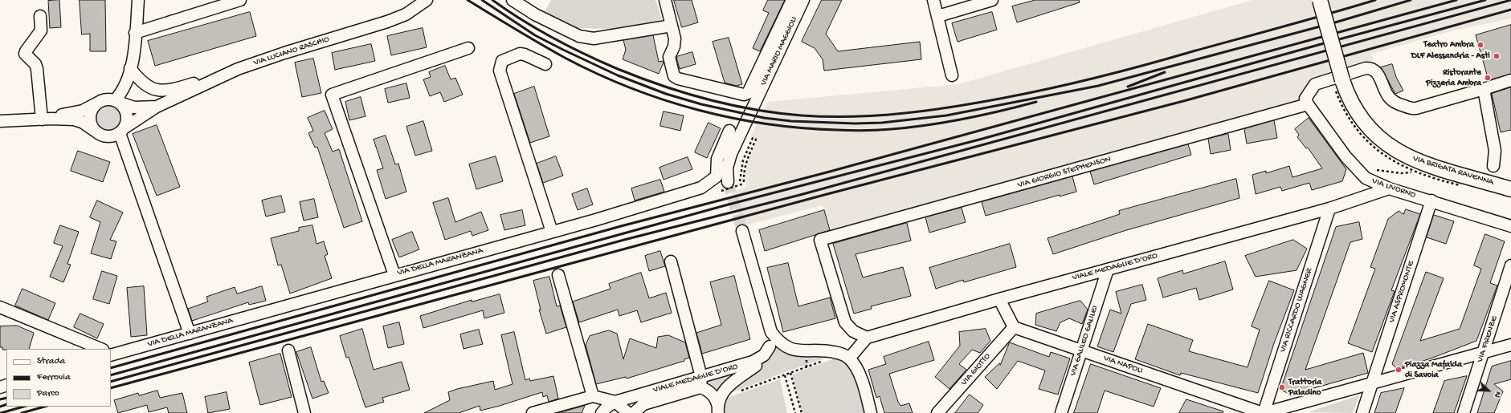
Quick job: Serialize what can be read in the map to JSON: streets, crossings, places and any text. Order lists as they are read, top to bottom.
{
  "streets": {
    "main road": ["VIA BRIGATA RAVENNA"],
    "street": [
      "VIA LUCIANO RASCHIO",
      "VIA MARIO MAGGIOLI",
      "VIA GIORGIO STEPHENSON",
      "VIA LIVORNO",
      "VIA DELLA MARANZANA",
      "VIALE MEDAGLIE D'ORO",
      "VIA ASPROMONTE",
      "VIA RICCARDO WAGNER",
      "VIA FIRENZE",
      "VIA GALILEO GALILEI",
      "VIA NAPOLI",
      "VIA GIOTTO"
    ]
  },
  "crossings": [
    ["VIA GIORGIO STEPHENSON", "VIA LIVORNO"],
    ["VIA GIORGIO STEPHENSON", "VIALE MEDAGLIE D'ORO"],
    ["VIA LIVORNO", "VIALE MEDAGLIE D'ORO"],
    ["VIA LIVORNO", "VIA ASPROMONTE"],
    ["VIALE MEDAGLIE D'ORO", "VIA RICCARDO WAGNER"],
    ["VIALE MEDAGLIE D'ORO", "VIA GALILEO GALILEI"],
    ["VIA RICCARDO WAGNER", "VIA NAPOLI"],
    ["VIA GALILEO GALILEI", "VIA NAPOLI"],
    ["VIA NAPOLI", "VIA GIOTTO"]
  ],
  "places": [
    "Teatro Ambra",
    "DLF Alessandria - Asti",
    "Ristorante Pizzeria Ambra",
    "Piazza Mafalda di Savoia",
    "Trattoria Paladino"
  ],
  "legend": ["Strada", "Ferrovia", "Parco"],
  "north": "bottom right"
}
